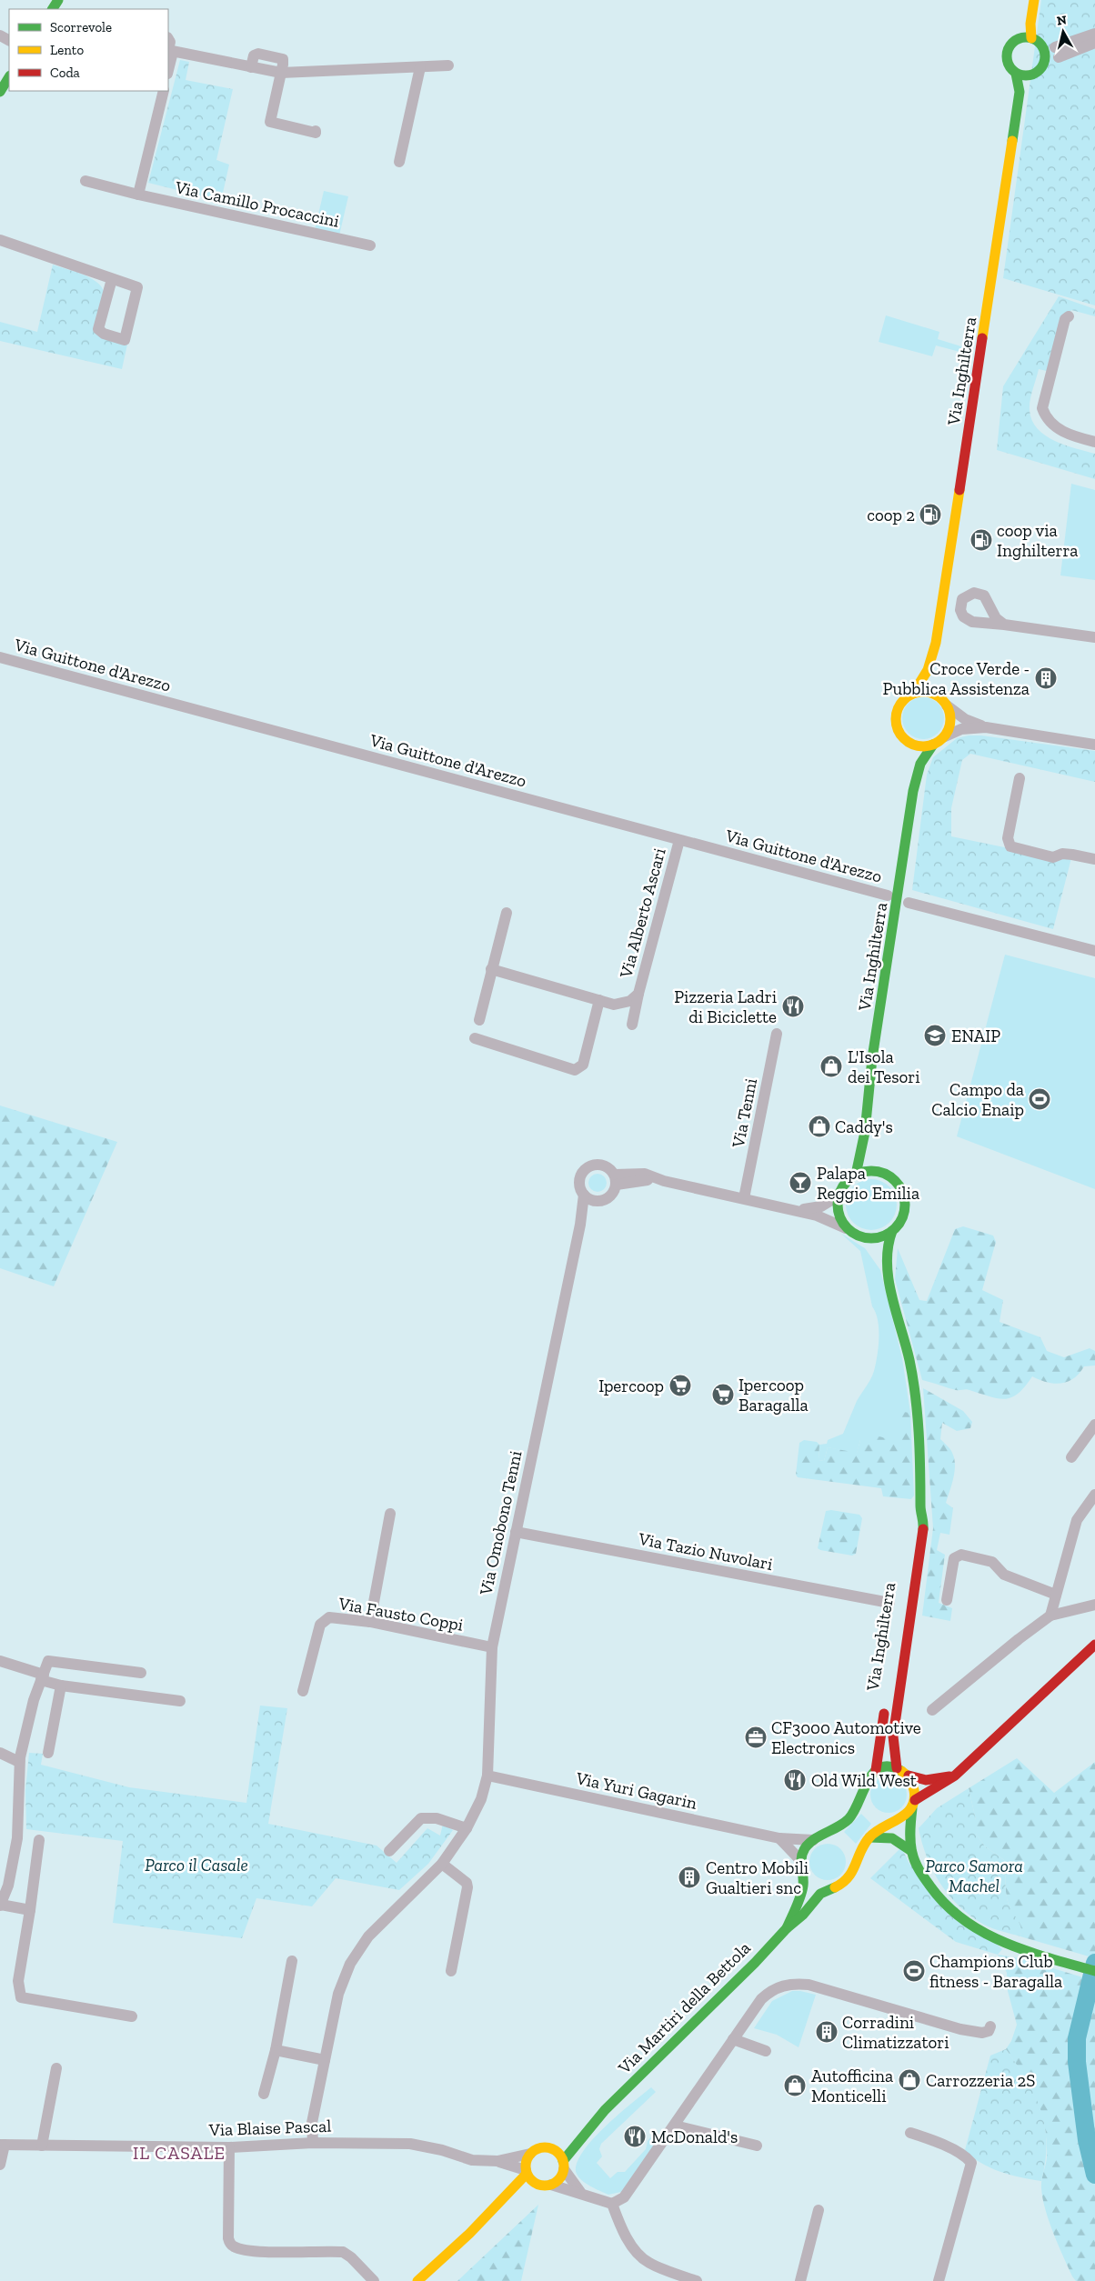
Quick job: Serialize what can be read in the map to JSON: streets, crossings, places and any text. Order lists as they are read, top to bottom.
{
  "streets": {
    "main road": ["Via Inghilterra", "Via Martiri della Bettola"],
    "street": [
      "Via Camillo Procaccini",
      "Via Guittone d'Arezzo",
      "Via Alberto Ascari",
      "Via Tenni",
      "Via Omobono Tenni",
      "Via Tazio Nuvolari",
      "Via Fausto Coppi",
      "Via Yuri Gagarin",
      "Via Blaise Pascal"
    ]
  },
  "crossings": [
    ["Via Inghilterra", "Via Omobono Tenni"],
    ["Via Guittone d'Arezzo", "Via Alberto Ascari"],
    ["Via Tenni", "Via Omobono Tenni"],
    ["Via Omobono Tenni", "Via Tazio Nuvolari"],
    ["Via Omobono Tenni", "Via Fausto Coppi"],
    ["Via Omobono Tenni", "Via Yuri Gagarin"],
    ["Via Omobono Tenni", "Via Blaise Pascal"],
    ["Via Martiri della Bettola", "Via Blaise Pascal"]
  ],
  "districts": ["IL CASALE"],
  "parks": ["Parco il Casale", "Parco Samora Machel"],
  "places": {
    "fuel station": ["coop 2", "coop via Inghilterra"],
    "building": ["Croce Verde - Pubblica Assistenza", "Centro Mobili Gualtieri snc", "Corradini Climatizzatori"],
    "restaurant": ["Pizzeria Ladri di Biciclette", "Old Wild West", "McDonald's"],
    "school or university": ["ENAIP"],
    "shop": [
      "L'Isola dei Tesori",
      "Caddy's",
      "Carrozzeria 2S",
      "Autofficina Monticelli"
    ],
    "sports": ["Campo da Calcio Enaip", "Champions Club fitness - Baragalla"],
    "bar": ["Palapa Reggio Emilia"],
    "supermarket": ["Ipercoop", "Ipercoop Baragalla"],
    "office": ["CF3000 Automotive Electronics"]
  },
  "legend": ["Scorrevole", "Lento", "Coda"],
  "north": "top"
}
